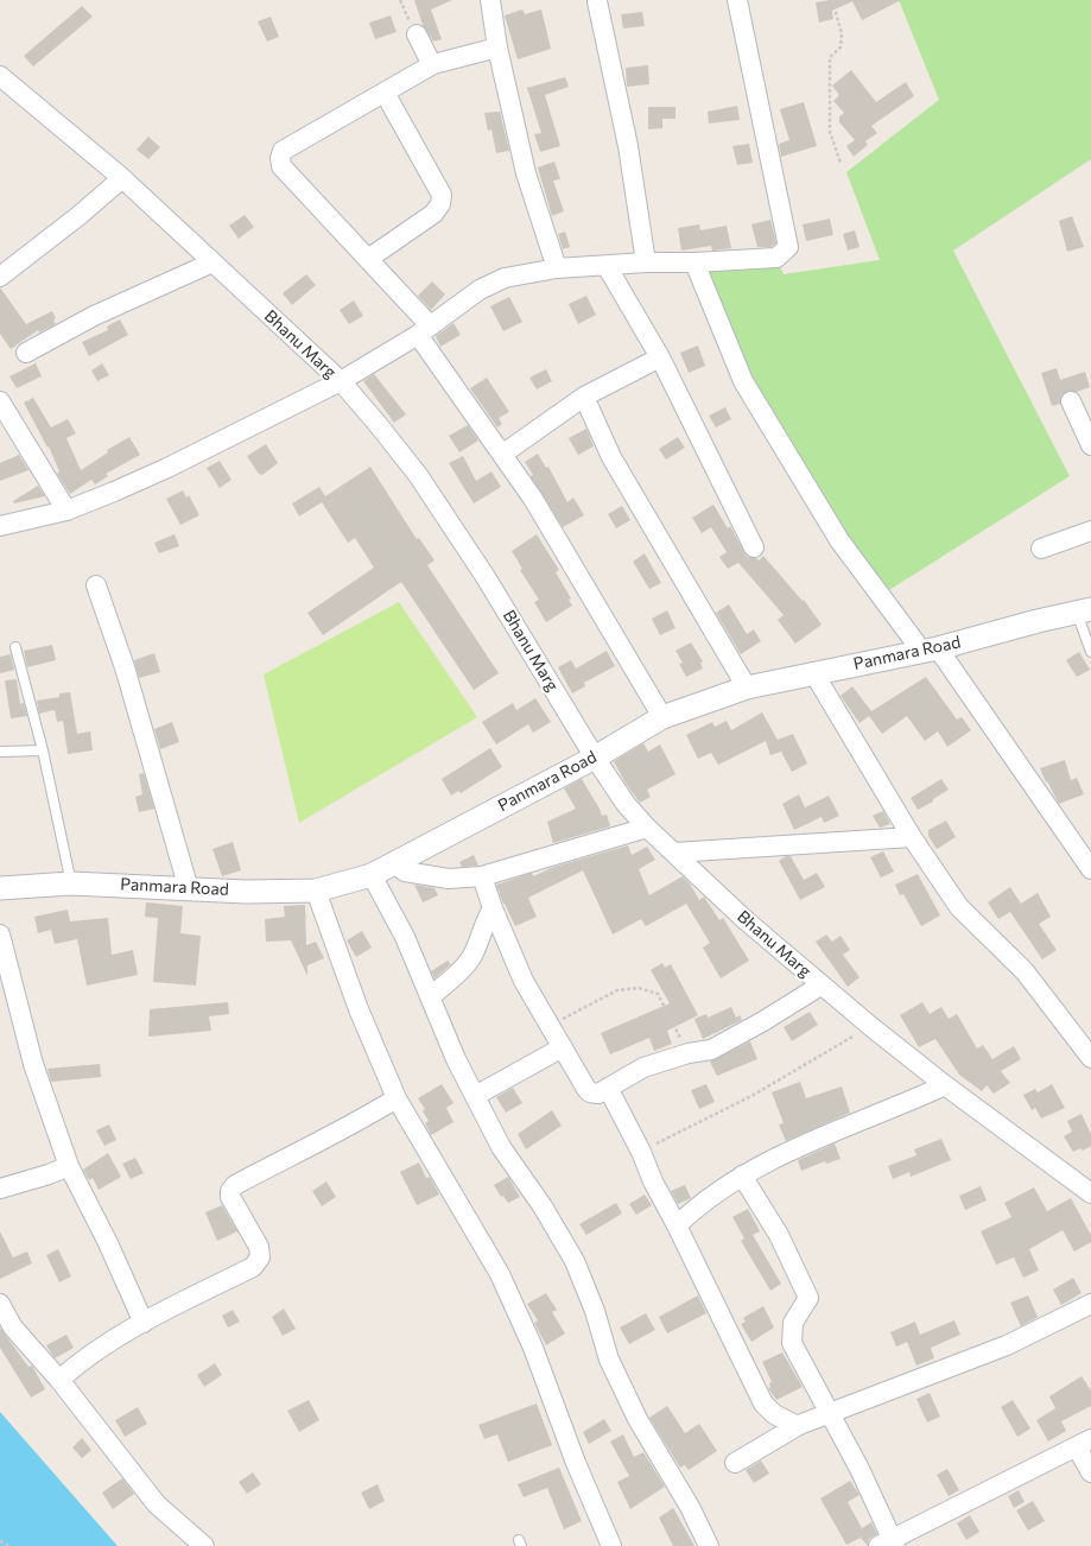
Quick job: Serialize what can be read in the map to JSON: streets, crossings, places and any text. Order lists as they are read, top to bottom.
{
  "streets": {
    "street": ["Bhanu Marg", "Panmara Road"]
  },
  "crossings": [
    ["Bhanu Marg", "Panmara Road"]
  ]
}
